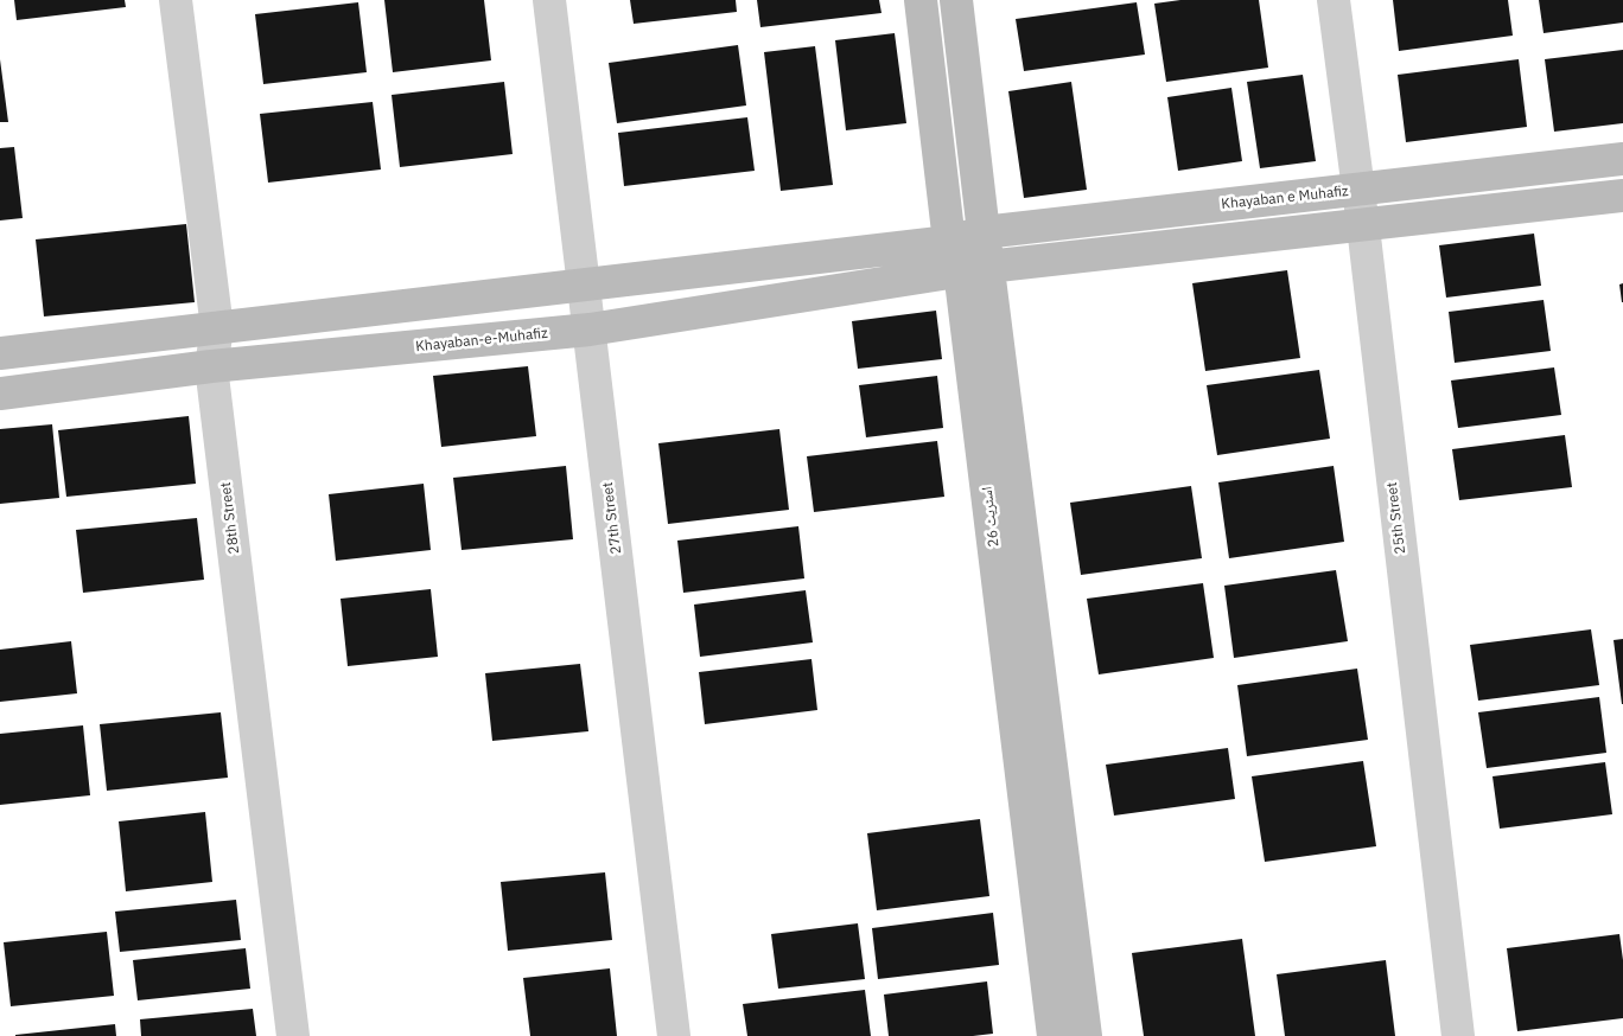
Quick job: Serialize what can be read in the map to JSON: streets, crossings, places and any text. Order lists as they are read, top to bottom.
{
  "streets": {
    "street": [
      "Khayaban e Muhafiz",
      "Khayaban-e-Muhafiz",
      "اسٹریٹ 26",
      "28th Street",
      "27th Street",
      "25th Street"
    ]
  },
  "crossings": [
    ["Khayaban e Muhafiz", "اسٹریٹ 26"],
    ["Khayaban e Muhafiz", "25th Street"],
    ["Khayaban-e-Muhafiz", "اسٹریٹ 26"],
    ["Khayaban-e-Muhafiz", "28th Street"],
    ["Khayaban-e-Muhafiz", "27th Street"]
  ]
}
